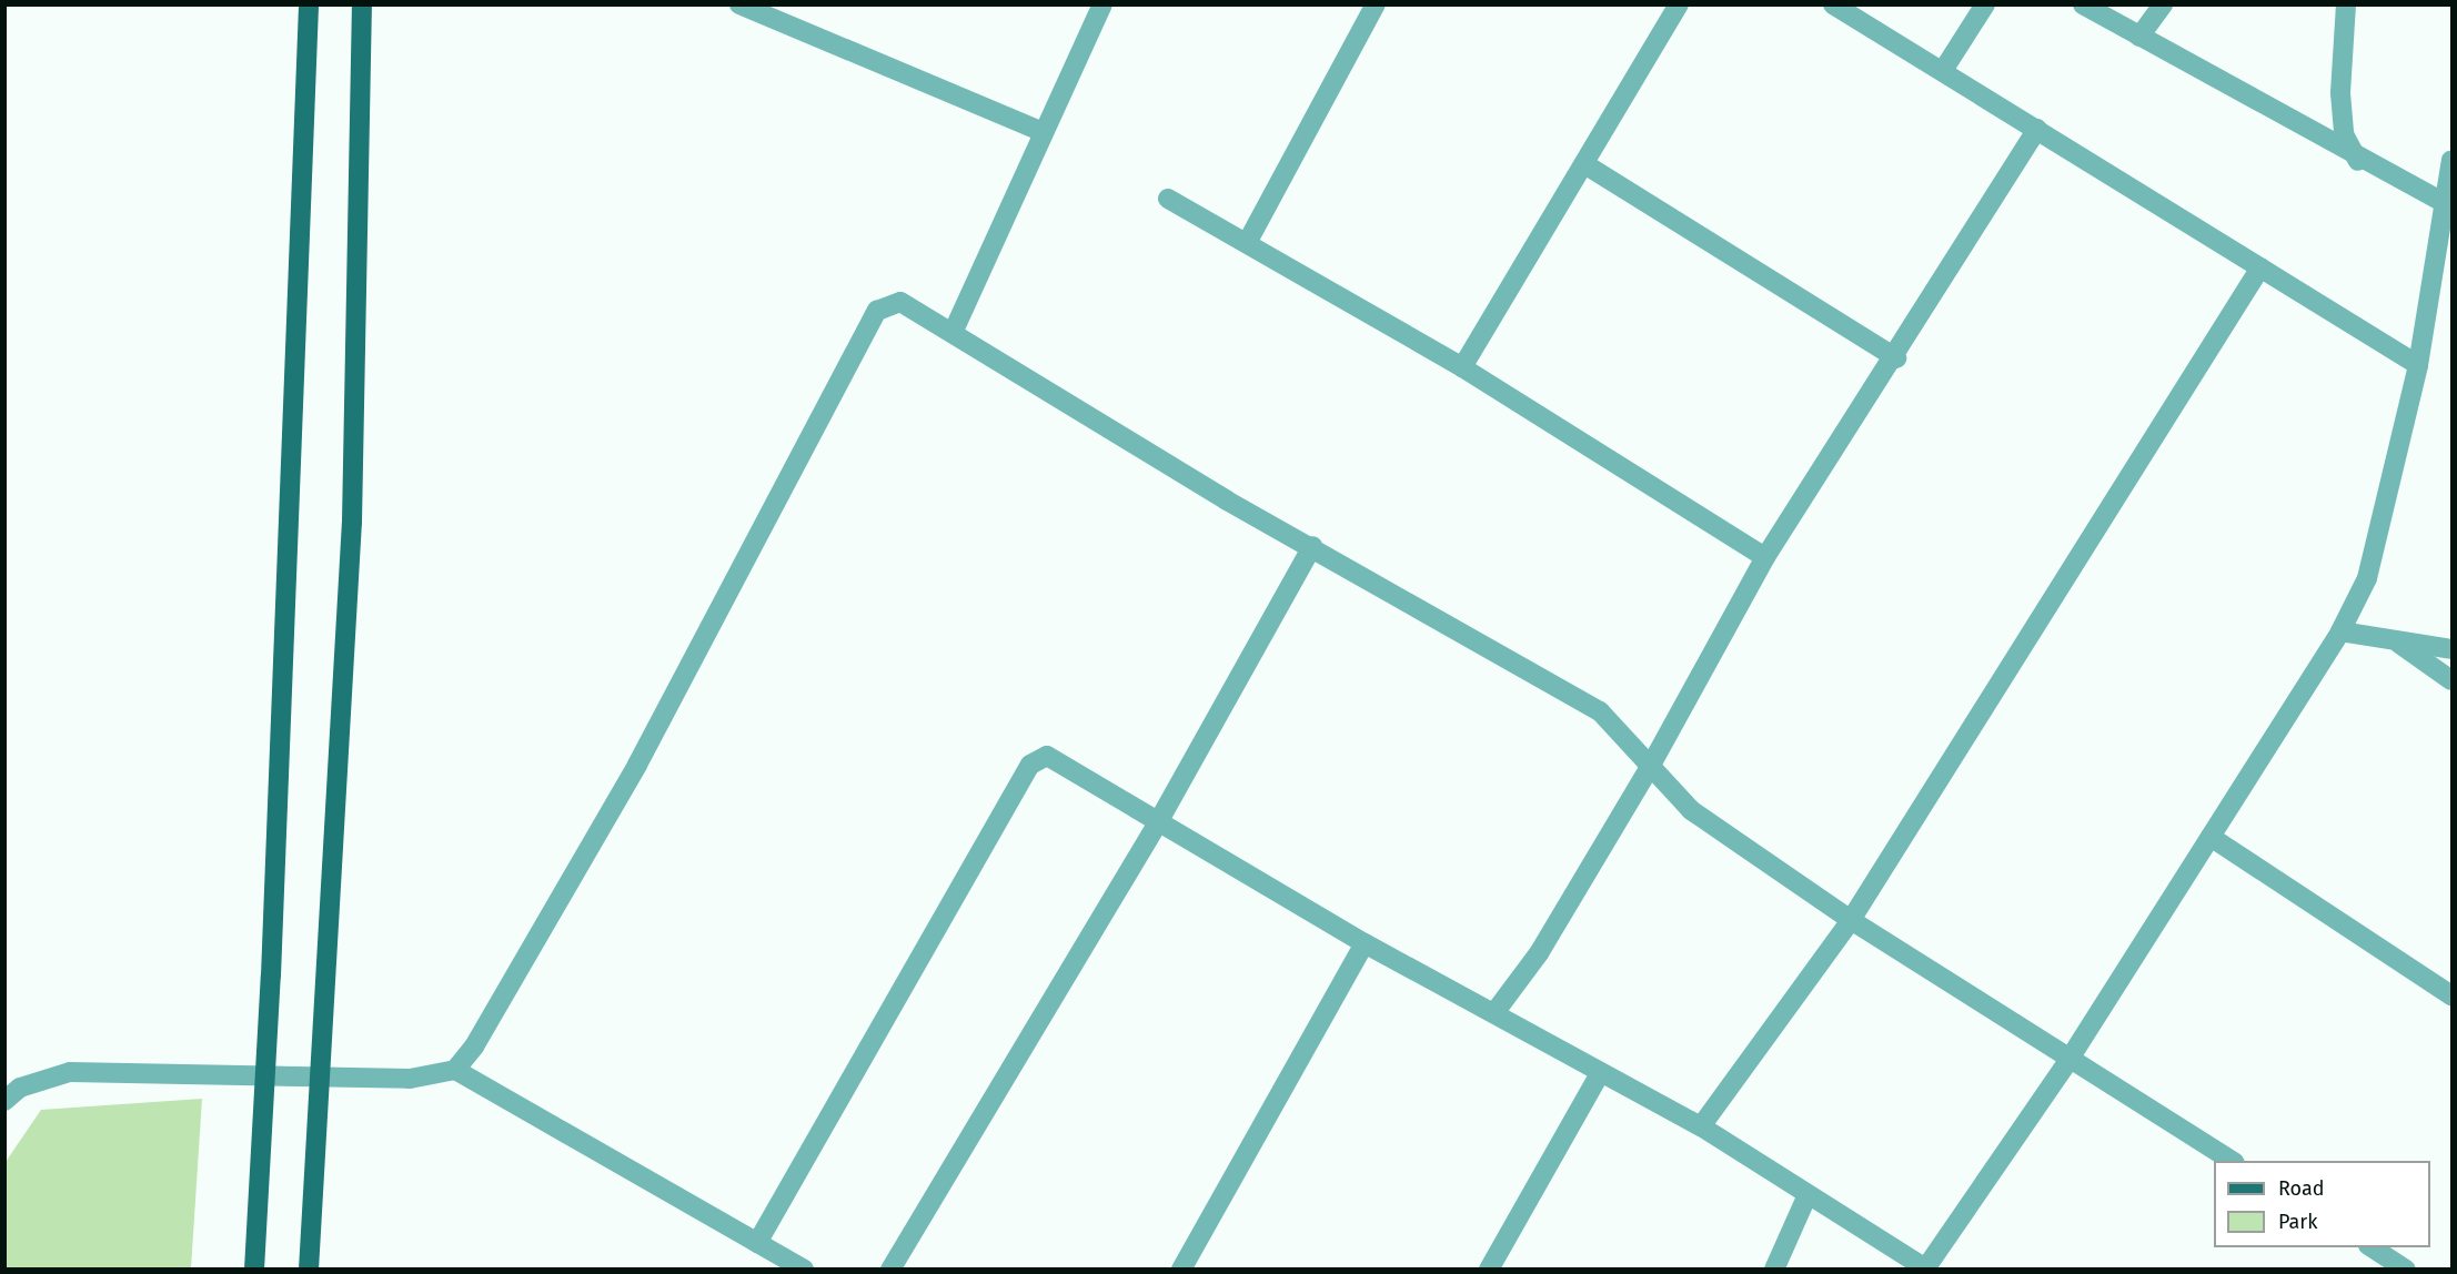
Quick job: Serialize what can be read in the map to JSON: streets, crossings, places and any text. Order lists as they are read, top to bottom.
{
  "legend": ["Road", "Park"]
}
